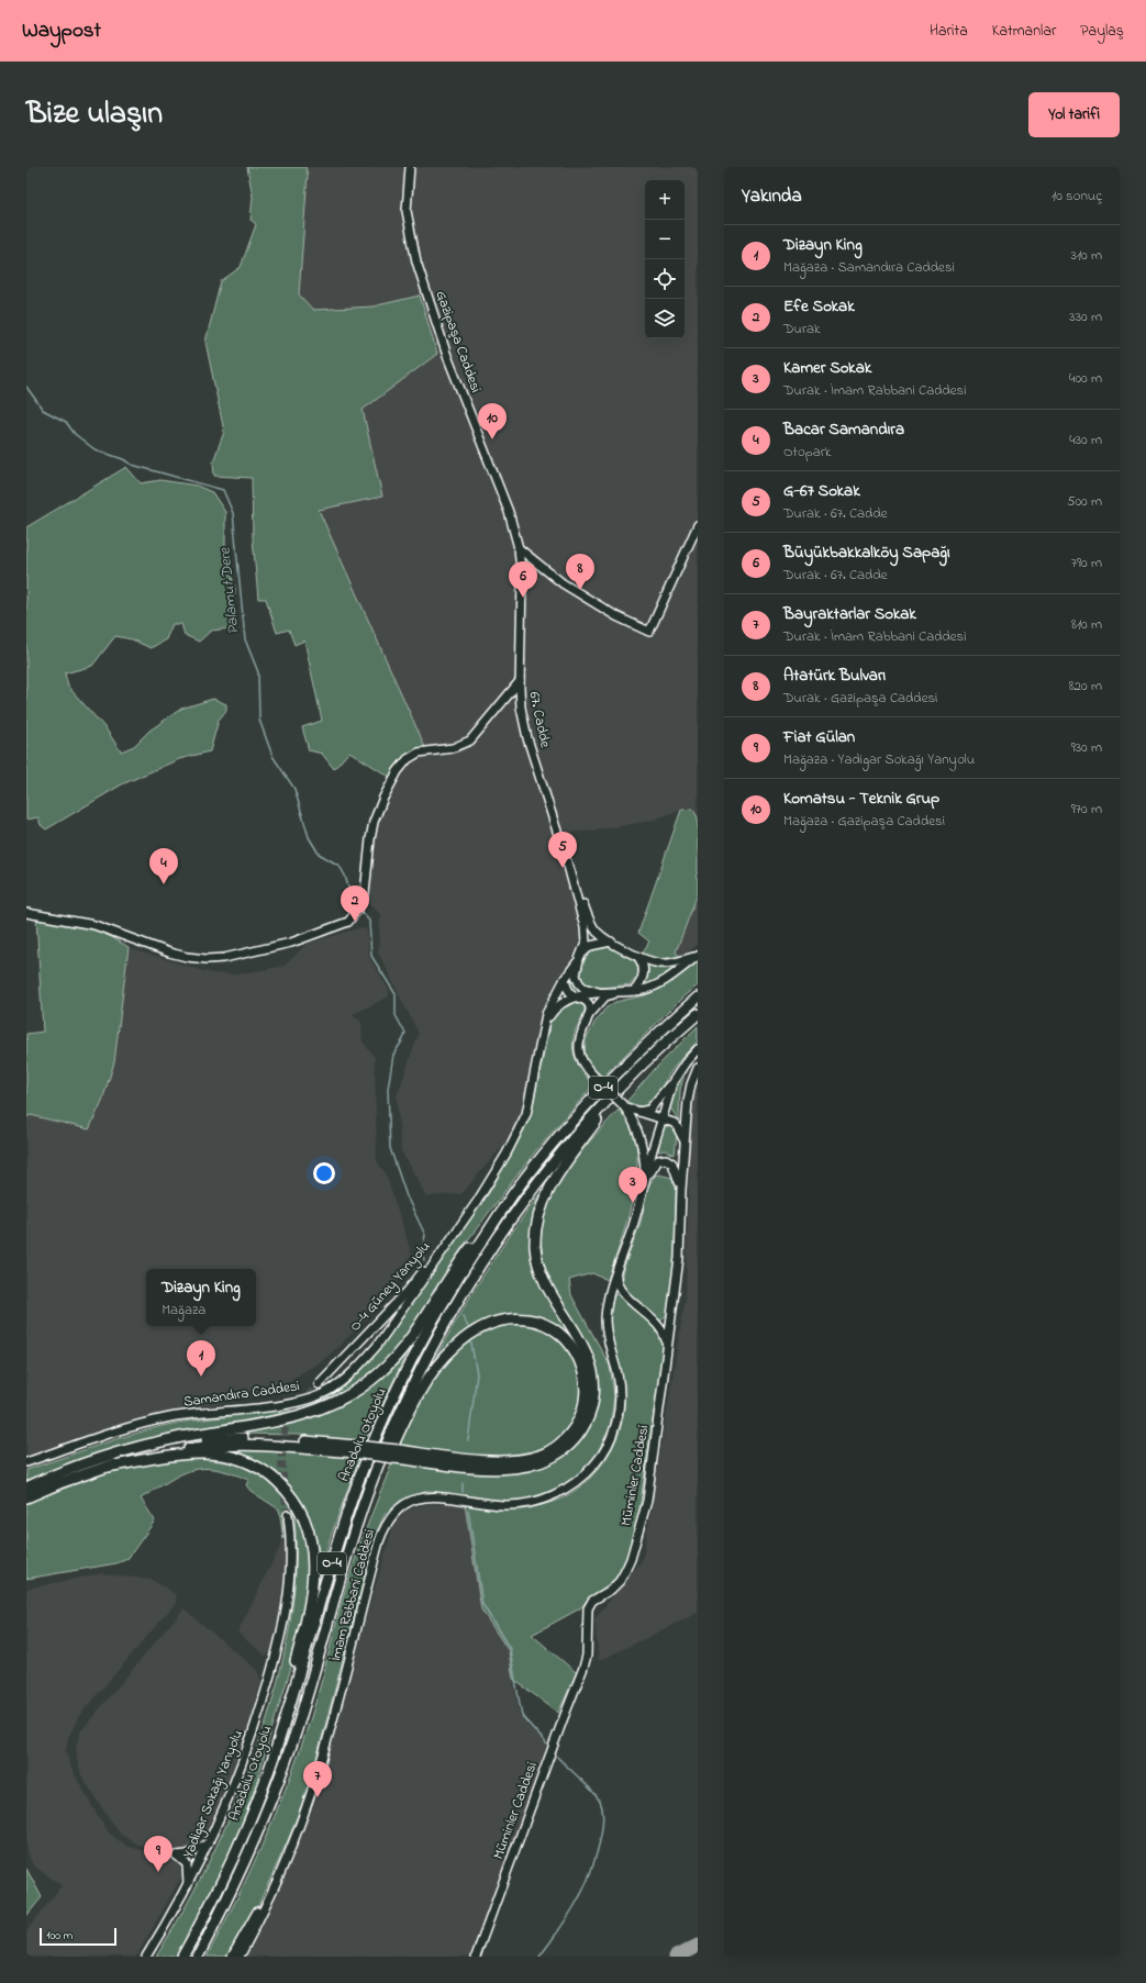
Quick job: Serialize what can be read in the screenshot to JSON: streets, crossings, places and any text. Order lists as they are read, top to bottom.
{
  "streets": {
    "highway": ["O-4", "Anadolu Otoyolu"],
    "main road": [
      "Gazipaşa Caddesi",
      "67. Cadde",
      "O-4 Güney Yanyolu",
      "Samandıra Caddesi",
      "Müminler Caddesi",
      "İmam Rabbani Caddesi",
      "Yadigar Sokağı Yanyolu"
    ]
  },
  "crossings": [
    ["Gazipaşa Caddesi", "67. Cadde"],
    ["O-4 Güney Yanyolu", "Samandıra Caddesi"]
  ],
  "water": ["Palamut Dere"],
  "scale_bar": "100 m",
  "page": {
    "header": "Waypost",
    "nav": ["Harita", "Katmanlar", "Paylaş"],
    "title": "Bize ulaşın",
    "buttons": "Yol tarifi",
    "heading": ["Yakında", "10 sonuç"],
    "map_buttons": ["+", "−"],
    "list": [
      {
        "mark": "1",
        "name": "Dizayn King",
        "note": "Mağaza · Samandıra Caddesi",
        "value": "310 m"
      },
      {
        "mark": "2",
        "name": "Efe Sokak",
        "note": "Durak",
        "value": "330 m"
      },
      {
        "mark": "3",
        "name": "Kamer Sokak",
        "note": "Durak · İmam Rabbani Caddesi",
        "value": "400 m"
      },
      {
        "mark": "4",
        "name": "Bacar Samandıra",
        "note": "Otopark",
        "value": "430 m"
      },
      {
        "mark": "5",
        "name": "G-67 Sokak",
        "note": "Durak · 67. Cadde",
        "value": "500 m"
      },
      {
        "mark": "6",
        "name": "Büyükbakkalköy Sapağı",
        "note": "Durak · 67. Cadde",
        "value": "790 m"
      },
      {
        "mark": "7",
        "name": "Bayraktarlar Sokak",
        "note": "Durak · İmam Rabbani Caddesi",
        "value": "810 m"
      },
      {
        "mark": "8",
        "name": "Atatürk Bulvarı",
        "note": "Durak · Gazipaşa Caddesi",
        "value": "820 m"
      },
      {
        "mark": "9",
        "name": "Fiat Gülan",
        "note": "Mağaza · Yadigar Sokağı Yanyolu",
        "value": "930 m"
      },
      {
        "mark": "10",
        "name": "Komatsu - Teknik Grup",
        "note": "Mağaza · Gazipaşa Caddesi",
        "value": "970 m"
      }
    ],
    "pins": [
      "10",
      "8",
      "6",
      "5",
      "4",
      "2",
      "3",
      "1",
      "7",
      "9"
    ],
    "popup": ["Dizayn King", "Mağaza"],
    "scale": "100 m"
  }
}
